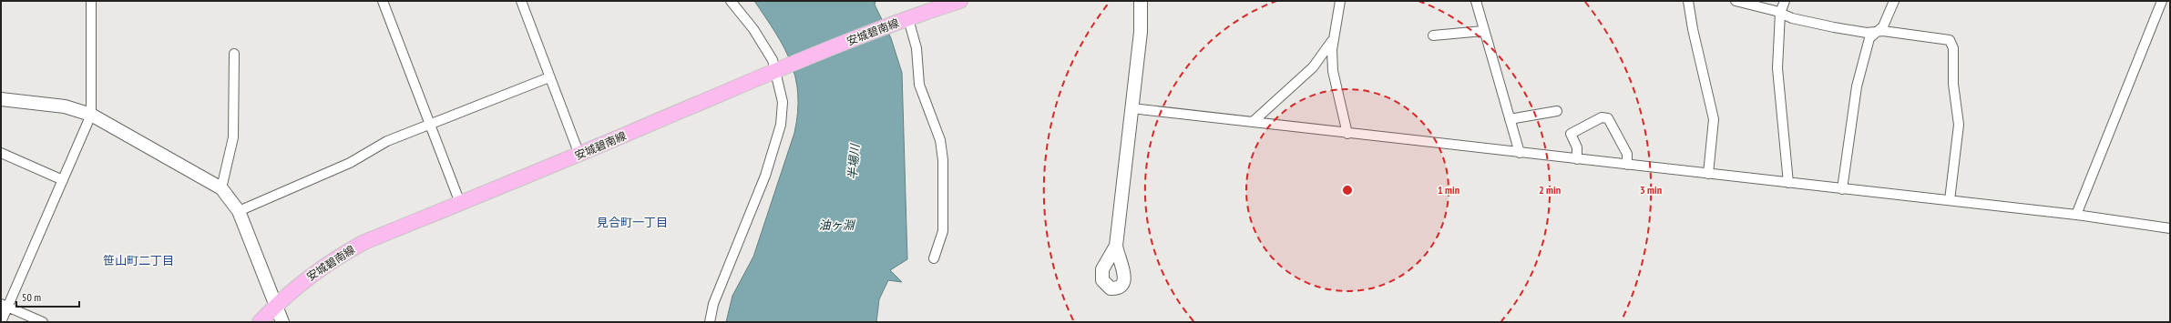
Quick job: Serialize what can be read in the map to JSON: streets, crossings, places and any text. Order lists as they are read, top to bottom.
{
  "streets": {
    "main road": ["安城碧南線"]
  },
  "districts": ["見合町一丁目", "笹山町二丁目"],
  "water": ["半場川", "油ヶ淵"],
  "scale_bar": "50 m",
  "rings": ["1 min", "2 min", "3 min"]
}
